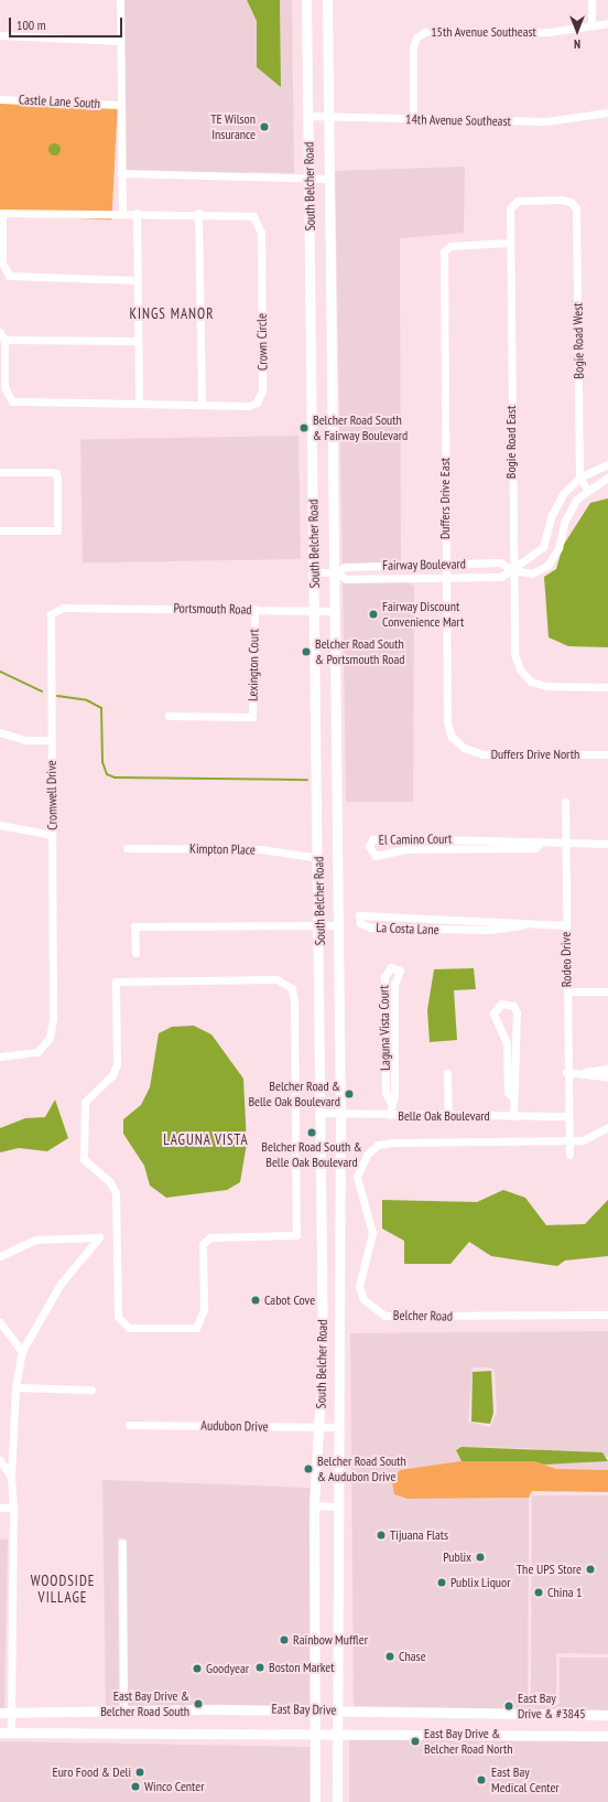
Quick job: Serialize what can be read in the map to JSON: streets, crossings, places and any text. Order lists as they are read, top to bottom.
{
  "streets": {
    "main road": ["South Belcher Road", "East Bay Drive"],
    "street": [
      "15th Avenue Southeast",
      "Castle Lane South",
      "14th Avenue Southeast",
      "Bogie Road West",
      "Crown Circle",
      "Bogie Road East",
      "Duffers Drive East",
      "Fairway Boulevard",
      "Portsmouth Road",
      "Lexington Court",
      "Duffers Drive North",
      "Cromwell Drive",
      "El Camino Court",
      "Kimpton Place",
      "La Costa Lane",
      "Rodeo Drive",
      "Laguna Vista Court",
      "Belle Oak Boulevard",
      "Belcher Road",
      "Audubon Drive"
    ]
  },
  "crossings": [
    ["15th Avenue Southeast", "14th Avenue Southeast"],
    ["14th Avenue Southeast", "South Belcher Road"],
    ["South Belcher Road", "Fairway Boulevard"],
    ["South Belcher Road", "Portsmouth Road"],
    ["South Belcher Road", "Kimpton Place"],
    ["South Belcher Road", "Belle Oak Boulevard"],
    ["South Belcher Road", "Audubon Drive"],
    ["South Belcher Road", "East Bay Drive"],
    ["Bogie Road West", "Bogie Road East"],
    ["Bogie Road West", "Fairway Boulevard"],
    ["Bogie Road East", "Duffers Drive East"],
    ["Bogie Road East", "Fairway Boulevard"],
    ["Duffers Drive East", "Fairway Boulevard"],
    ["Duffers Drive East", "Duffers Drive North"],
    ["Portsmouth Road", "Lexington Court"],
    ["Portsmouth Road", "Cromwell Drive"],
    ["El Camino Court", "Rodeo Drive"],
    ["La Costa Lane", "Rodeo Drive"],
    ["Rodeo Drive", "Belle Oak Boulevard"],
    ["Laguna Vista Court", "Belle Oak Boulevard"]
  ],
  "districts": ["KINGS MANOR", "LAGUNA VISTA", "WOODSIDE VILLAGE"],
  "places": [
    "TE Wilson Insurance",
    "Belcher Road South & Fairway Boulevard",
    "Fairway Discount Convenience Mart",
    "Belcher Road South & Portsmouth Road",
    "Belcher Road & Belle Oak Boulevard",
    "Belcher Road South & Belle Oak Boulevard",
    "Cabot Cove",
    "Belcher Road South & Audubon Drive",
    "Tijuana Flats",
    "Publix",
    "The UPS Store",
    "Publix Liquor",
    "China 1",
    "Rainbow Muffler",
    "Chase",
    "Boston Market",
    "Goodyear",
    "East Bay Drive & Belcher Road South",
    "East Bay Drive & #3845",
    "East Bay Drive & Belcher Road North",
    "Euro Food & Deli",
    "East Bay Medical Center",
    "Winco Center"
  ],
  "scale_bar": "100 m",
  "north": "bottom"
}
